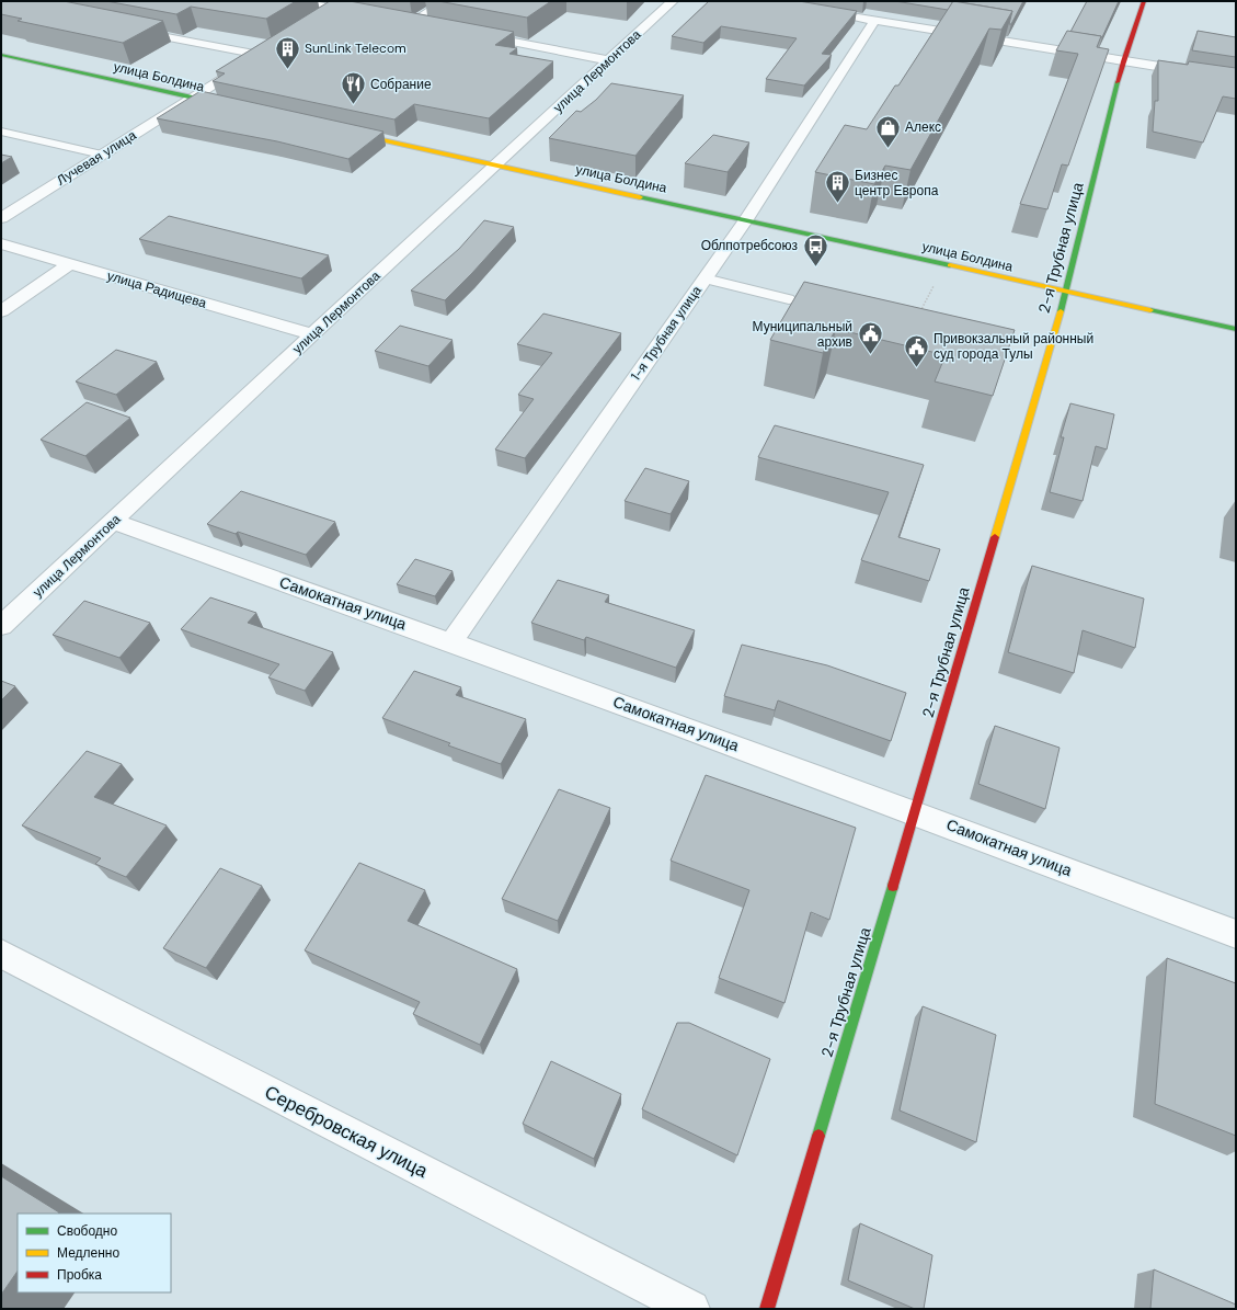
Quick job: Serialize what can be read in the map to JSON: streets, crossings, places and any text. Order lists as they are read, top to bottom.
{
  "streets": {
    "street": [
      "улица Лермонтова",
      "улица Болдина",
      "Лучевая улица",
      "2-я Трубная улица",
      "улица Радищева",
      "1-я Трубная улица",
      "Самокатная улица",
      "Серебровская улица"
    ]
  },
  "crossings": [
    ["улица Лермонтова", "улица Болдина"],
    ["улица Лермонтова", "улица Радищева"],
    ["улица Лермонтова", "Самокатная улица"],
    ["улица Болдина", "Лучевая улица"],
    ["улица Болдина", "2-я Трубная улица"],
    ["улица Болдина", "1-я Трубная улица"],
    ["2-я Трубная улица", "Самокатная улица"],
    ["1-я Трубная улица", "Самокатная улица"]
  ],
  "places": {
    "building": ["SunLink Telecom", "Бизнес центр Европа"],
    "restaurant": ["Собрание"],
    "shop": ["Алекс"],
    "bus stop": ["Облпотребсоюз"],
    "public building": ["Муниципальный архив", "Привокзальный районный суд города Тулы"]
  },
  "legend": ["Свободно", "Медленно", "Пробка"]
}
